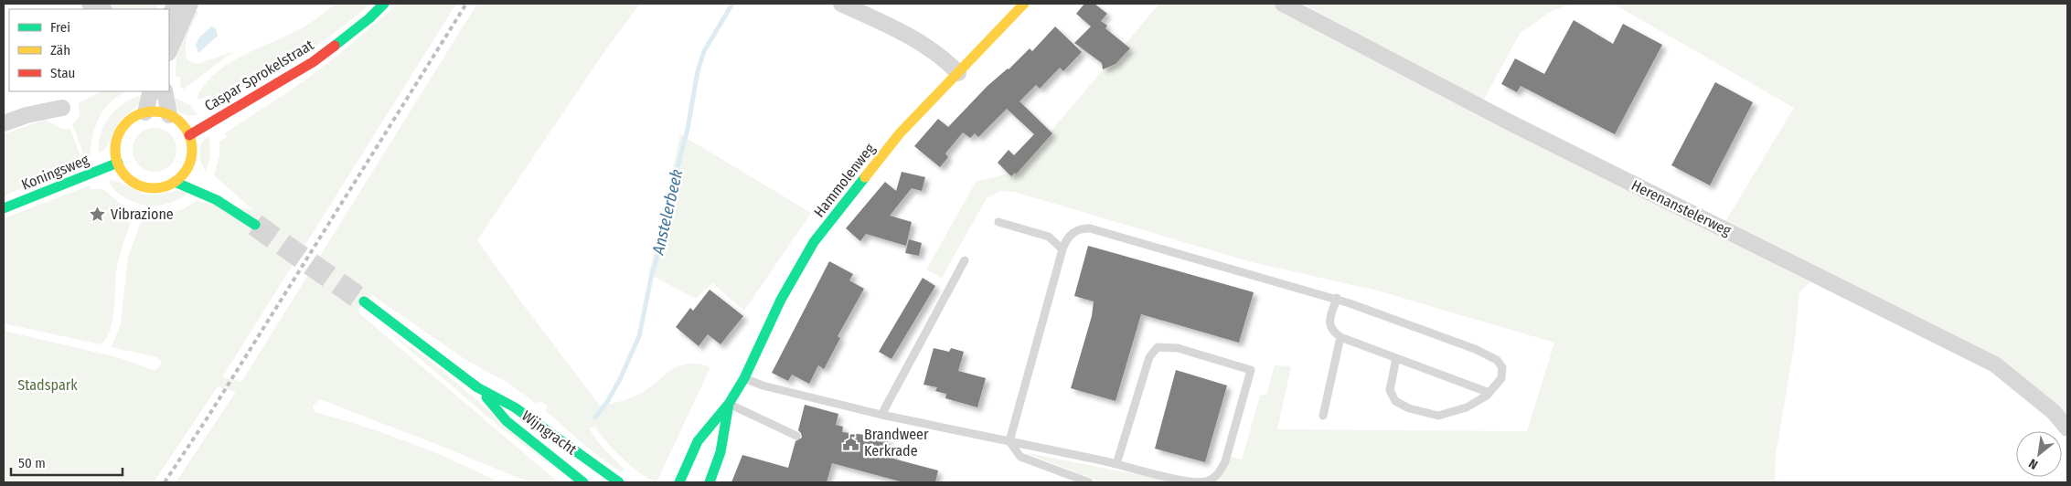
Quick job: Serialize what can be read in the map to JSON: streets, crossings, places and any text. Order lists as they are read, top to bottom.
{
  "streets": {
    "main road": [
      "Caspar Sprokelstraat",
      "Koningsweg",
      "Hammolenweg",
      "Wijngracht"
    ],
    "street": ["Herenanstelerweg"]
  },
  "crossings": [
    ["Caspar Sprokelstraat", "Koningsweg"]
  ],
  "water": ["Anstelerbeek"],
  "parks": ["Stadspark"],
  "places": {
    "place": ["Vibrazione"],
    "public building": ["Brandweer Kerkrade"]
  },
  "legend": ["Frei", "Zäh", "Stau"],
  "scale_bar": "50 m",
  "north": "bottom left"
}
